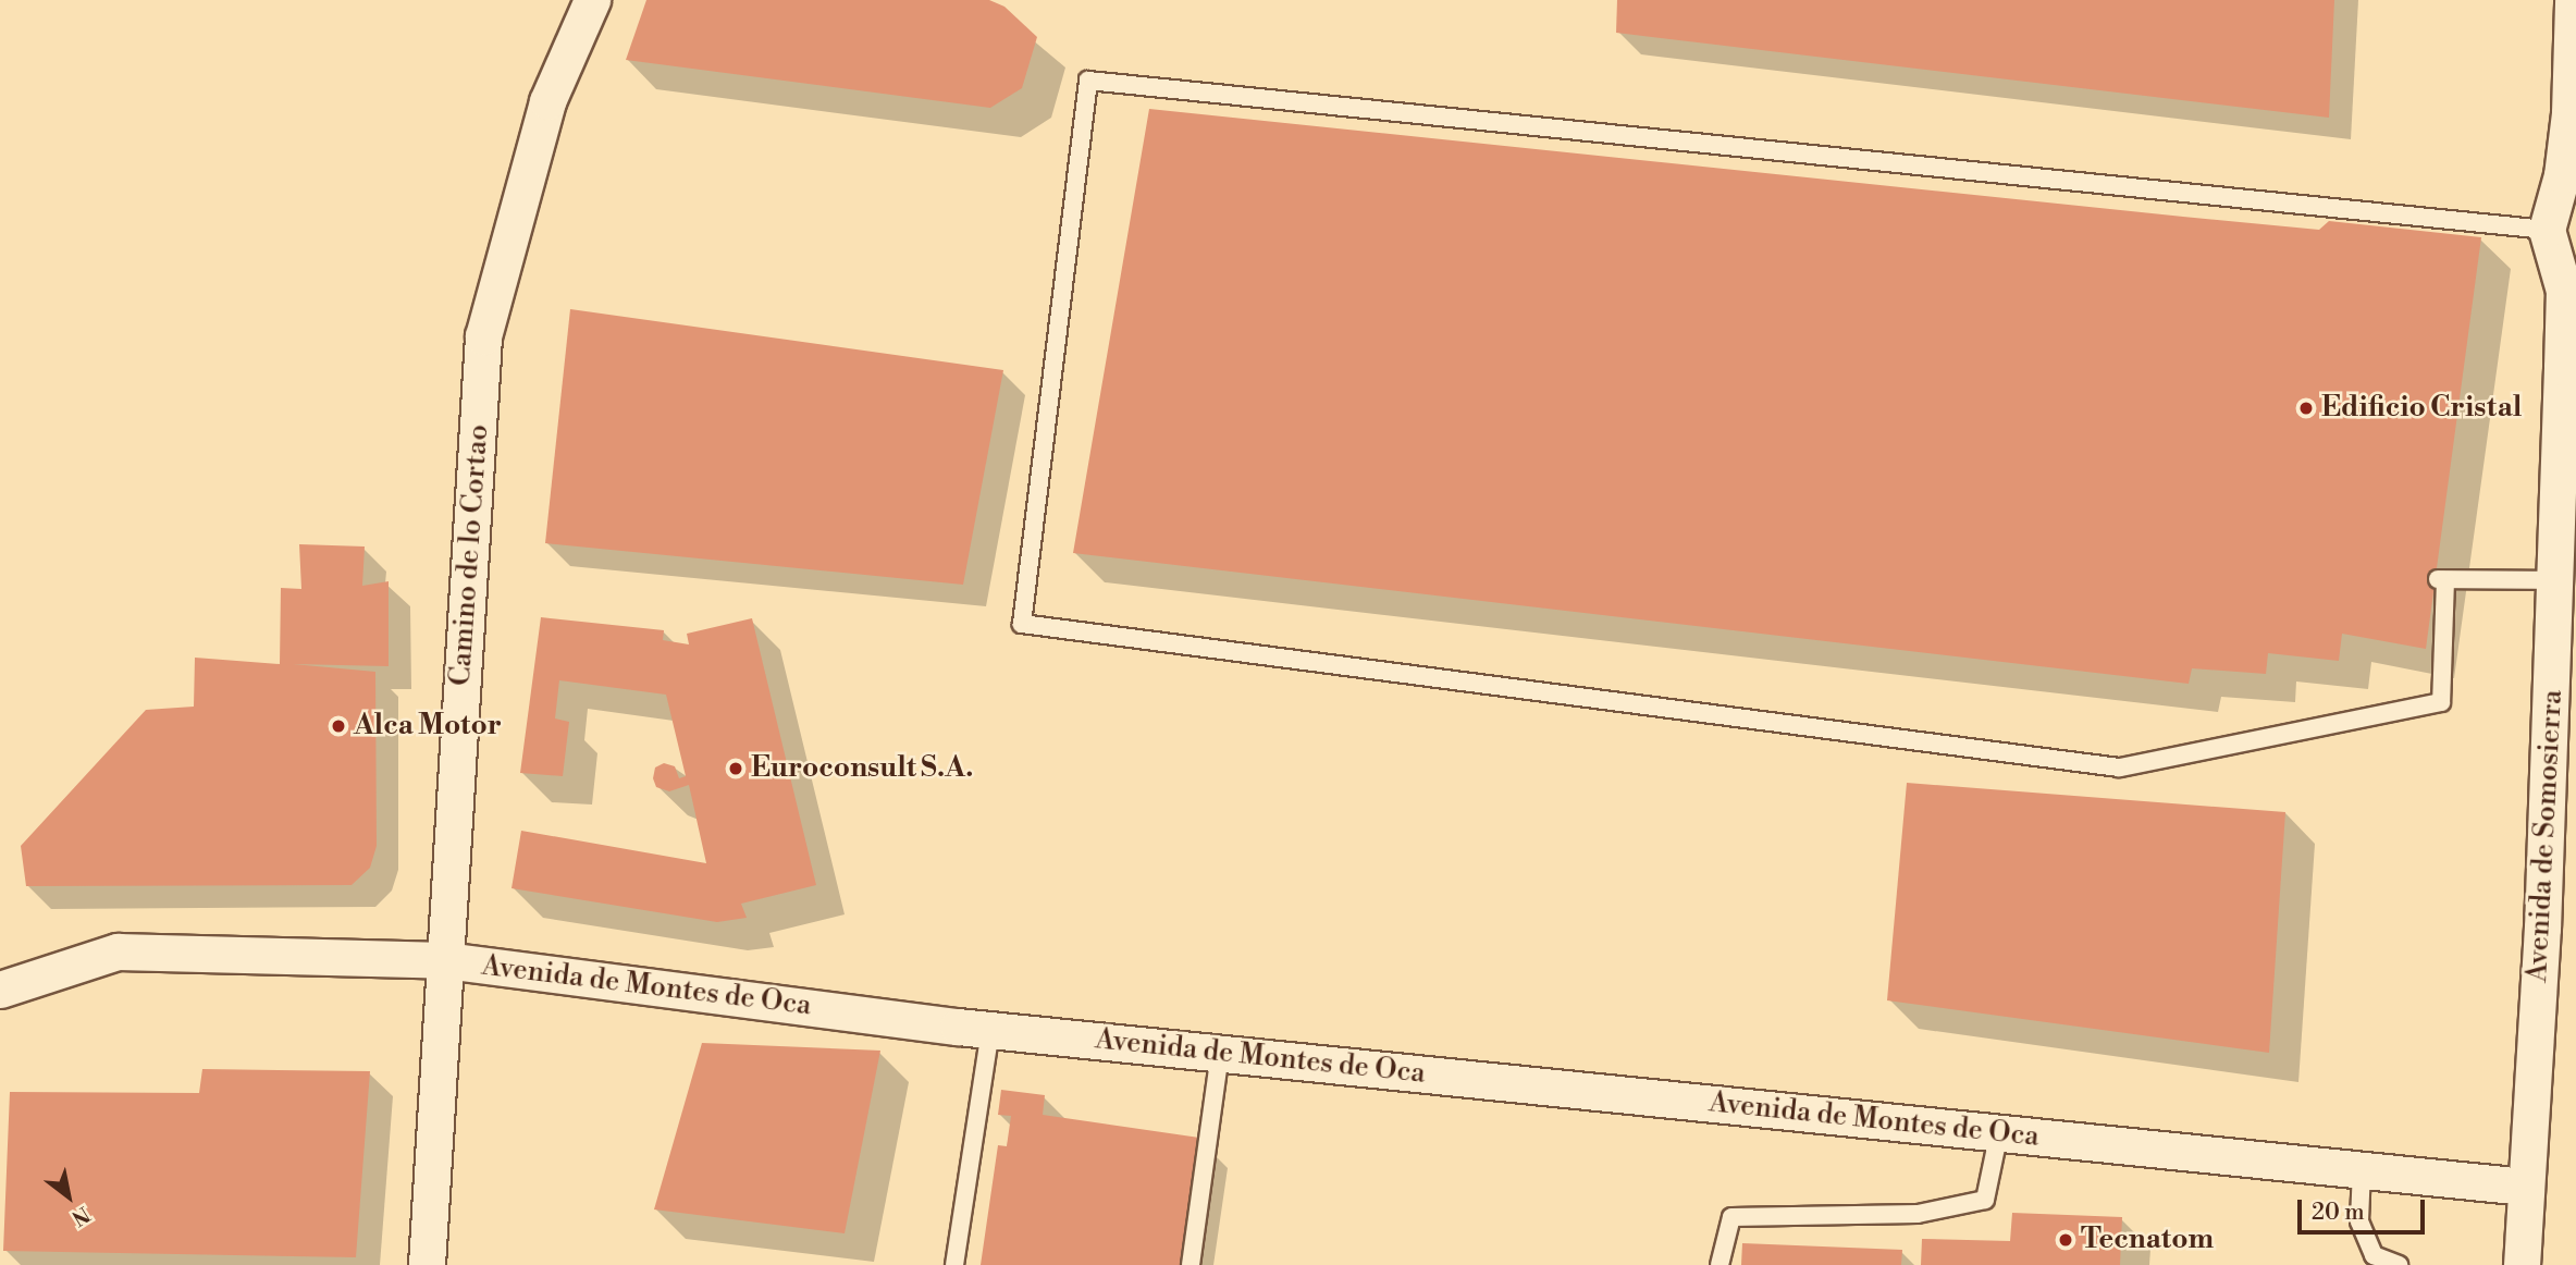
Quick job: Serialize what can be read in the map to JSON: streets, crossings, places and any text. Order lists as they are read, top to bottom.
{
  "streets": {
    "street": ["Camino de lo Cortao", "Avenida de Somosierra", "Avenida de Montes de Oca"]
  },
  "crossings": [
    ["Camino de lo Cortao", "Avenida de Montes de Oca"],
    ["Avenida de Somosierra", "Avenida de Montes de Oca"]
  ],
  "places": [
    "Edificio Cristal",
    "Alca Motor",
    "Euroconsult S.A.",
    "Tecnatom"
  ],
  "scale_bar": "20 m",
  "north": "bottom right"
}
